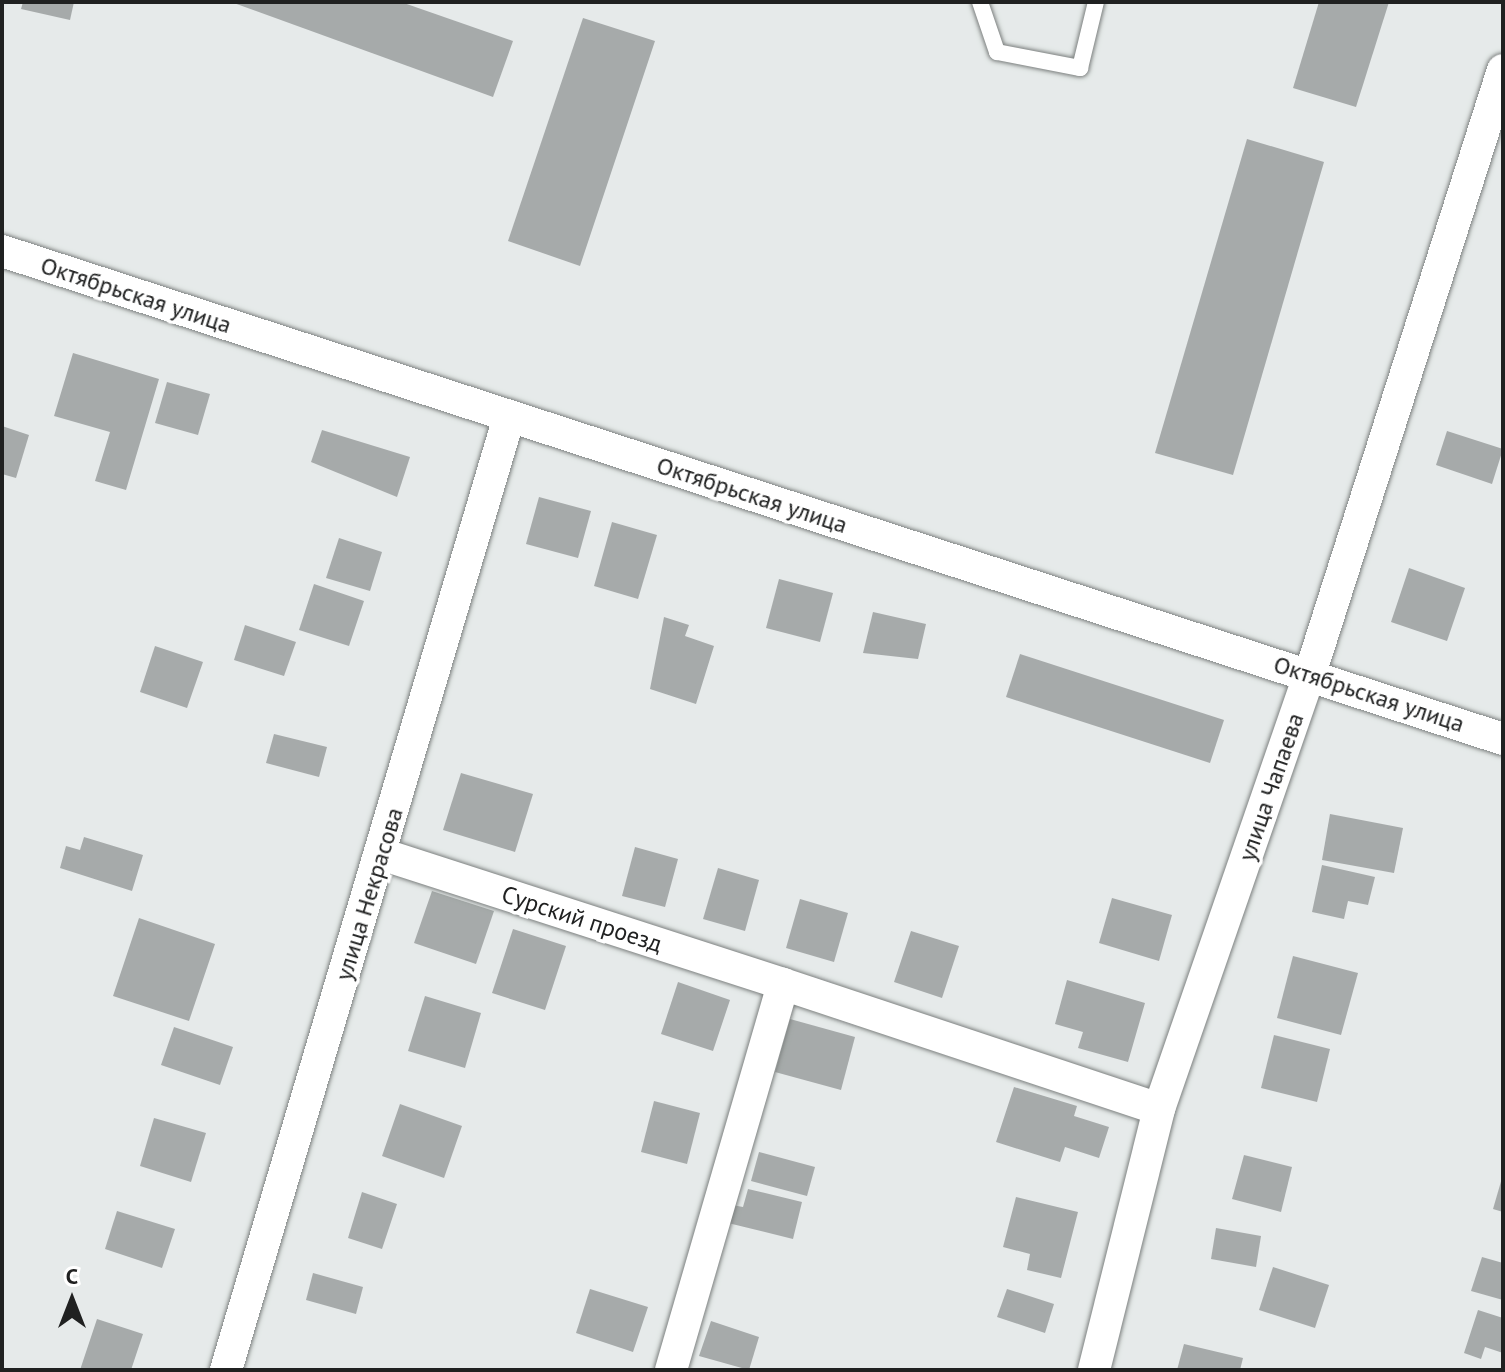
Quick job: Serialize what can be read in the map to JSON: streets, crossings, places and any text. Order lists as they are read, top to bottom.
{
  "streets": {
    "street": [
      "Октябрьская улица",
      "улица Чапаева",
      "улица Некрасова",
      "Сурский проезд"
    ]
  },
  "crossings": [
    ["Октябрьская улица", "улица Чапаева"],
    ["Октябрьская улица", "улица Некрасова"],
    ["улица Чапаева", "Сурский проезд"],
    ["улица Некрасова", "Сурский проезд"]
  ],
  "north": "top"
}
